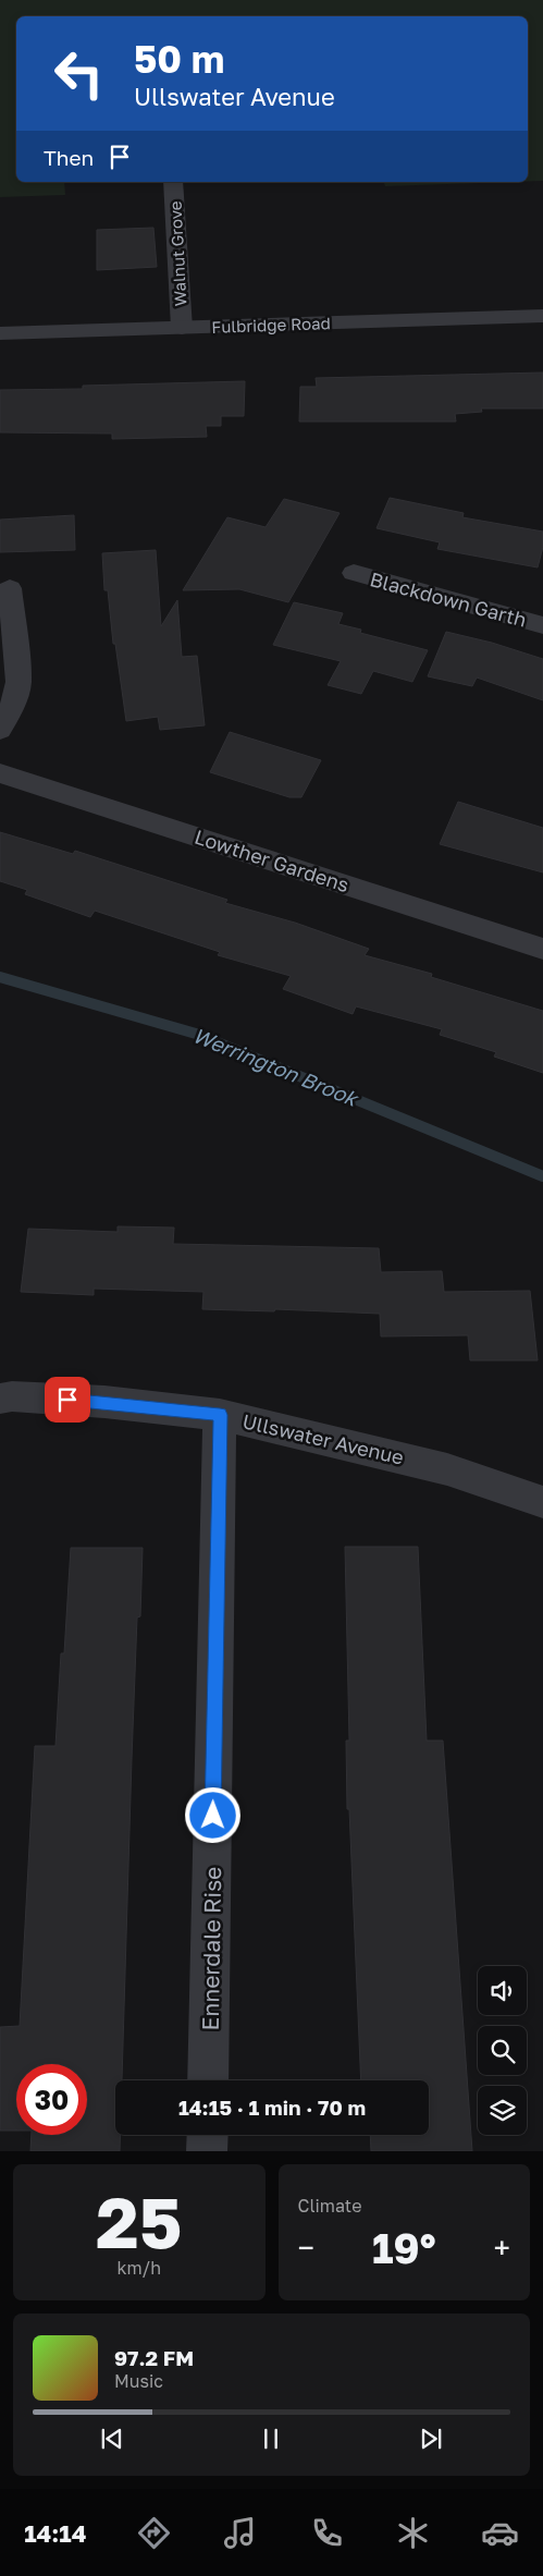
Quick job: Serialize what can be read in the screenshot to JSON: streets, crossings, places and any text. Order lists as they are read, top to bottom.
{
  "streets": {
    "street": [
      "Walnut Grove",
      "Fulbridge Road",
      "Blackdown Garth",
      "Lowther Gardens",
      "Ullswater Avenue",
      "Ennerdale Rise"
    ]
  },
  "crossings": [
    ["Walnut Grove", "Fulbridge Road"],
    ["Ullswater Avenue", "Ennerdale Rise"]
  ],
  "water": ["Werrington Brook"],
  "page": {
    "turn": ["50 m", "Ullswater Avenue"],
    "then": "Then",
    "limit": "30",
    "trip": "14:15 · 1 min · 70 m",
    "tile": [
      ["25", "km/h"],
      "Climate"
    ],
    "heat": ["−", "19°", "+"],
    "song": ["97.2 FM", "Music"],
    "tabs": "14:14"
  }
}
